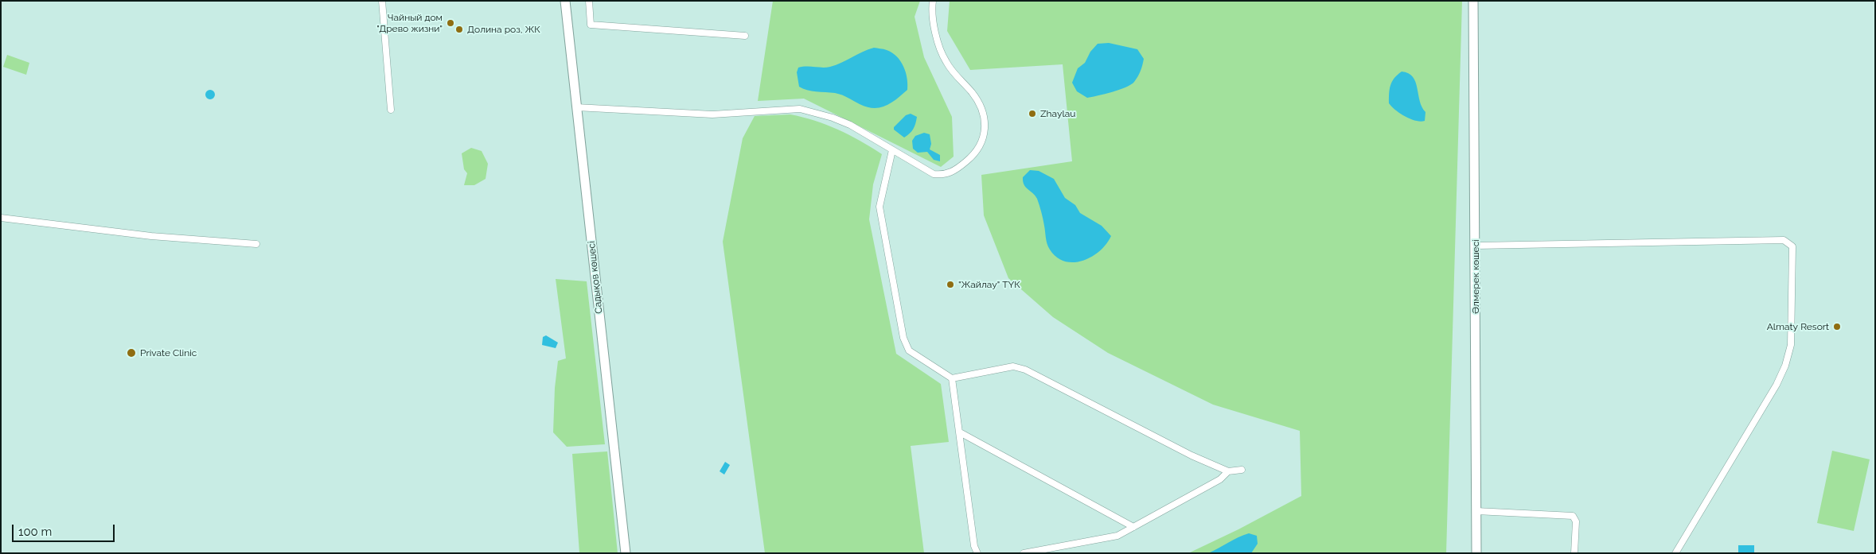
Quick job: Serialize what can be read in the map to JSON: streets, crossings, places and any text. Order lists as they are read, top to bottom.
{
  "streets": {
    "street": ["Әлмерек көшесі", "Садықов көшесі"]
  },
  "places": [
    "Чайный дом \"Древо жизни\"",
    "Долина роз, ЖК",
    "Zhaylau",
    "\"Жайлау\" ТҮК",
    "Almaty Resort",
    "Private Clinic"
  ],
  "scale_bar": "100 m"
}
